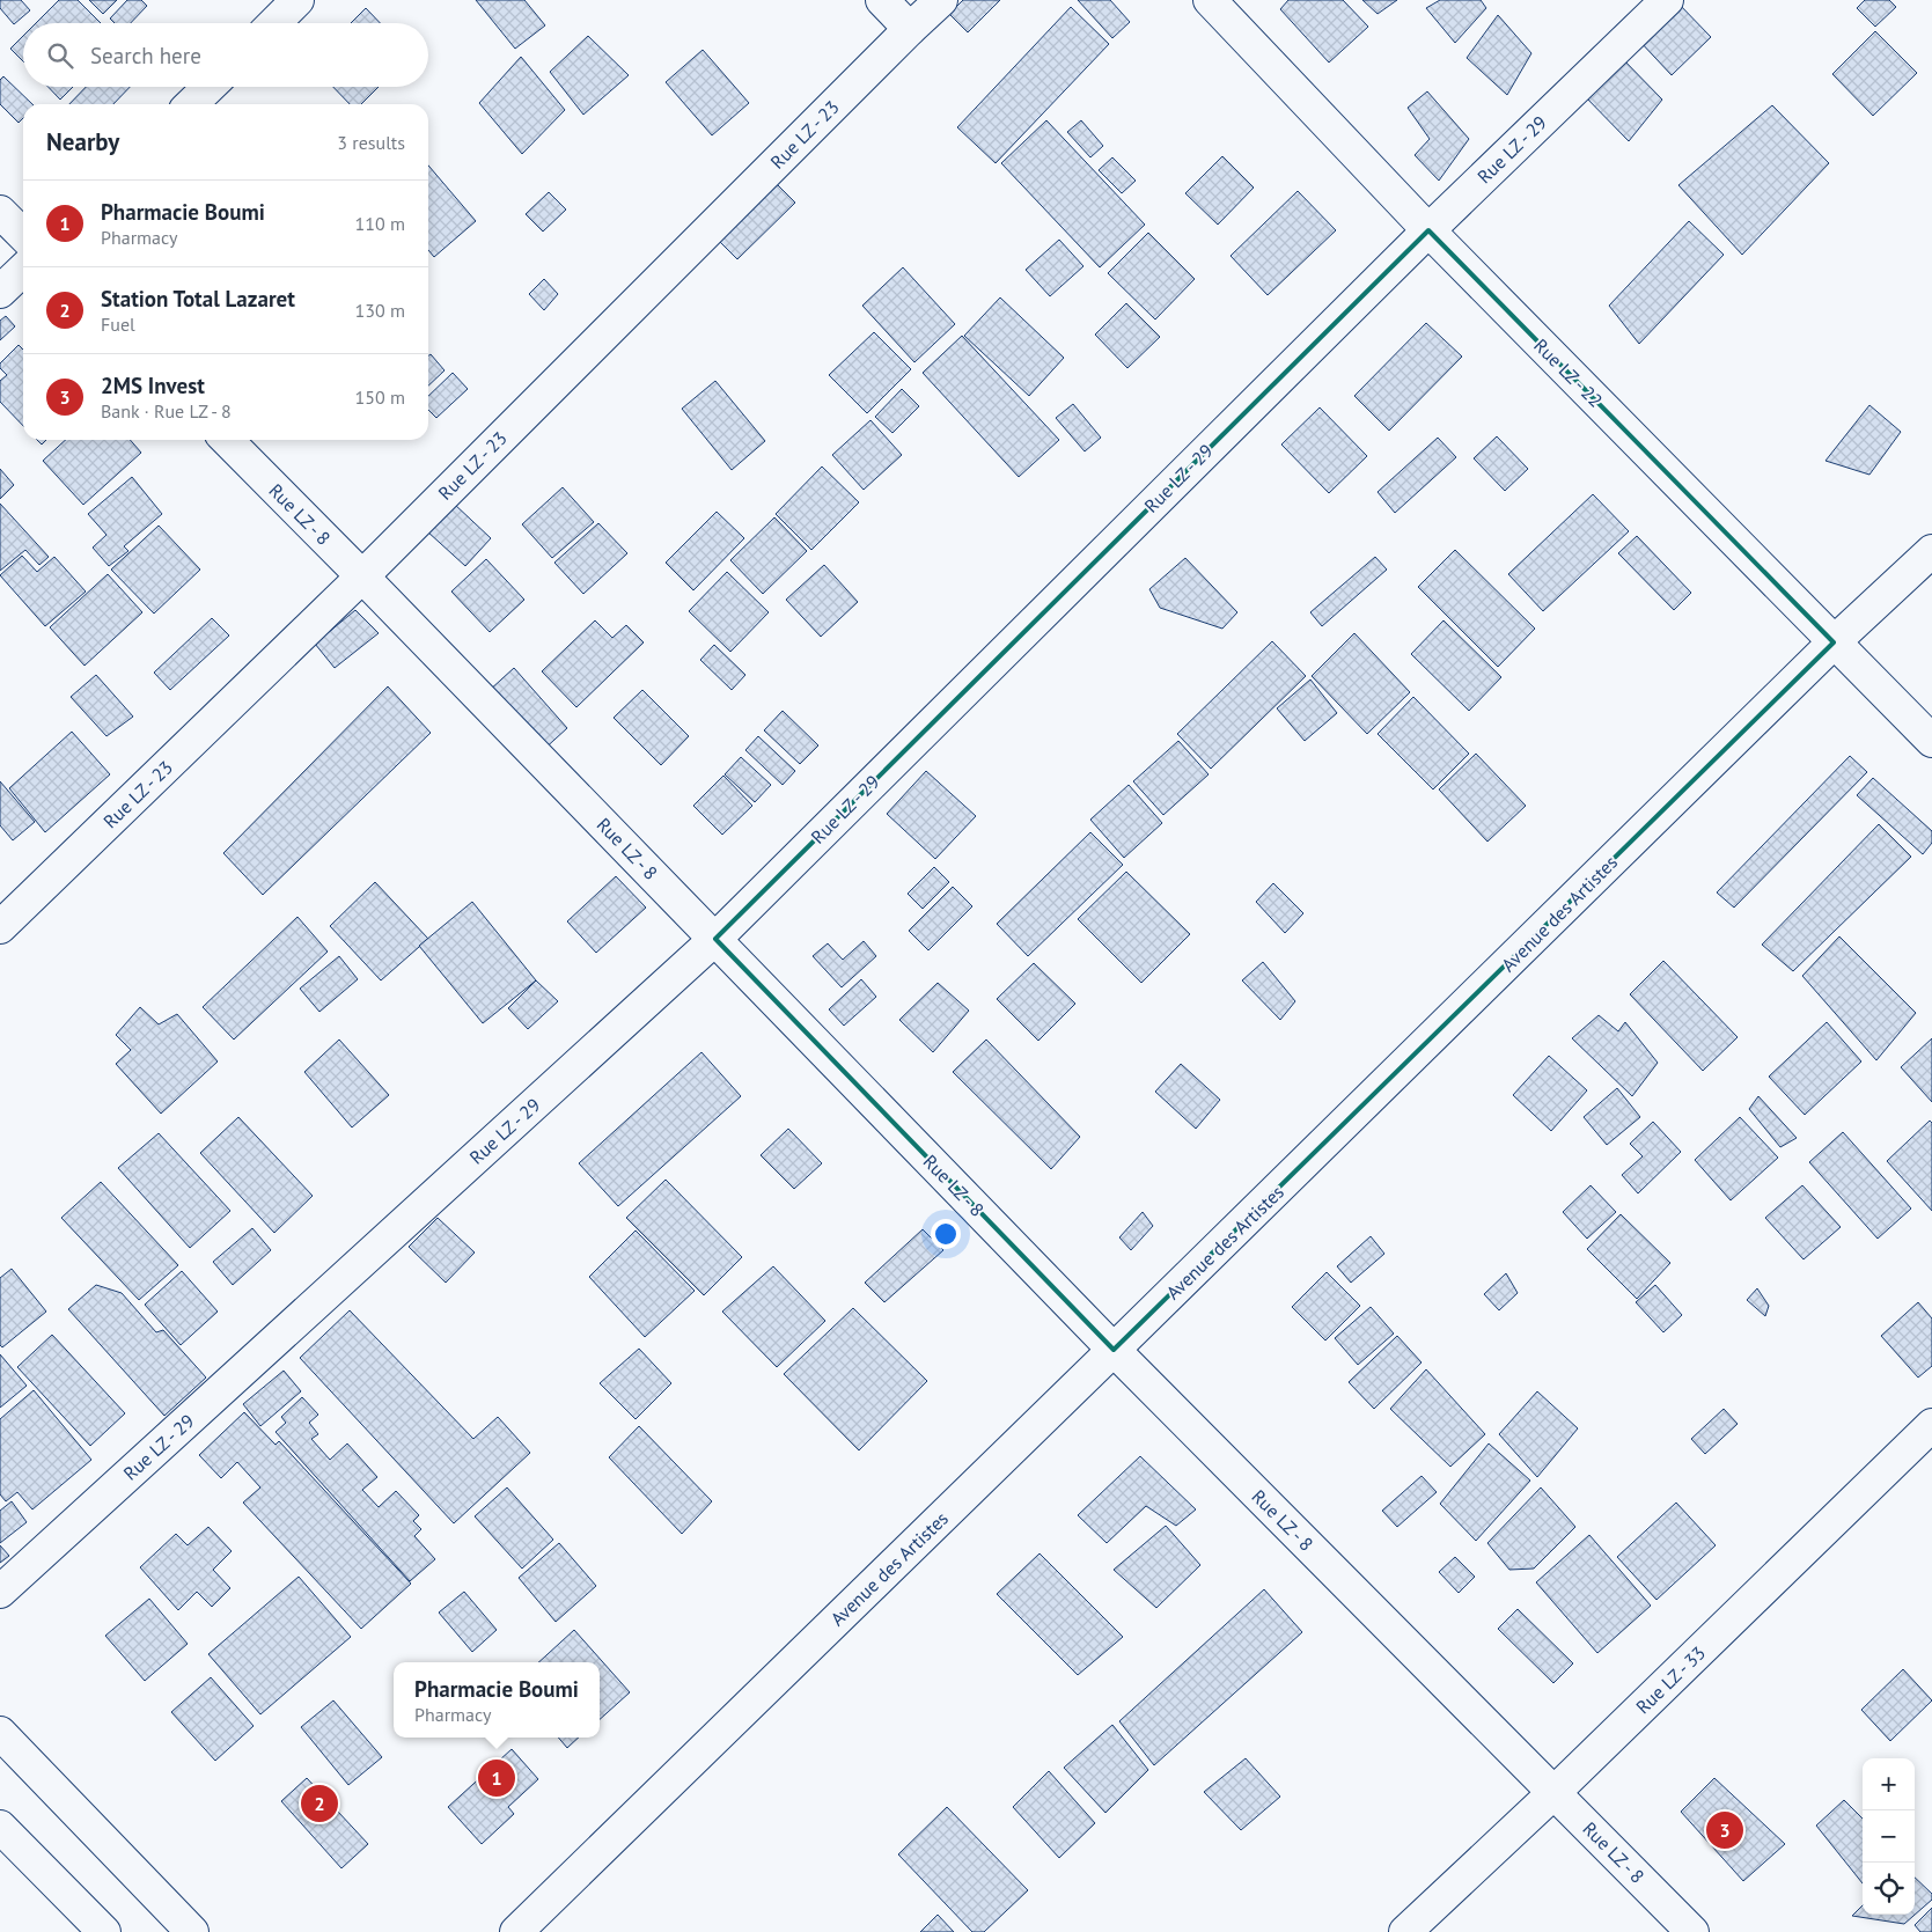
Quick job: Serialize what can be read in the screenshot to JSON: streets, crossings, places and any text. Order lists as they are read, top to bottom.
{
  "streets": {
    "street": [
      "Rue LZ - 23",
      "Rue LZ - 29",
      "Rue LZ - 22",
      "Rue LZ - 8",
      "Avenue des Artistes",
      "Rue LZ - 33"
    ]
  },
  "crossings": [
    ["Rue LZ - 23", "Rue LZ - 8"],
    ["Rue LZ - 29", "Rue LZ - 22"],
    ["Rue LZ - 29", "Rue LZ - 8"],
    ["Rue LZ - 22", "Avenue des Artistes"],
    ["Rue LZ - 8", "Avenue des Artistes"],
    ["Rue LZ - 8", "Rue LZ - 33"]
  ],
  "page": {
    "search": "Search here",
    "heading": ["Nearby", "3 results"],
    "list": [
      {
        "mark": "1",
        "name": "Pharmacie Boumi",
        "note": "Pharmacy",
        "value": "110 m"
      },
      {
        "mark": "2",
        "name": "Station Total Lazaret",
        "note": "Fuel",
        "value": "130 m"
      },
      {
        "mark": "3",
        "name": "2MS Invest",
        "note": "Bank · Rue LZ - 8",
        "value": "150 m"
      }
    ],
    "popup": ["Pharmacie Boumi", "Pharmacy"],
    "pins": ["1", "2", "3"],
    "map_buttons": ["+", "−"]
  }
}
